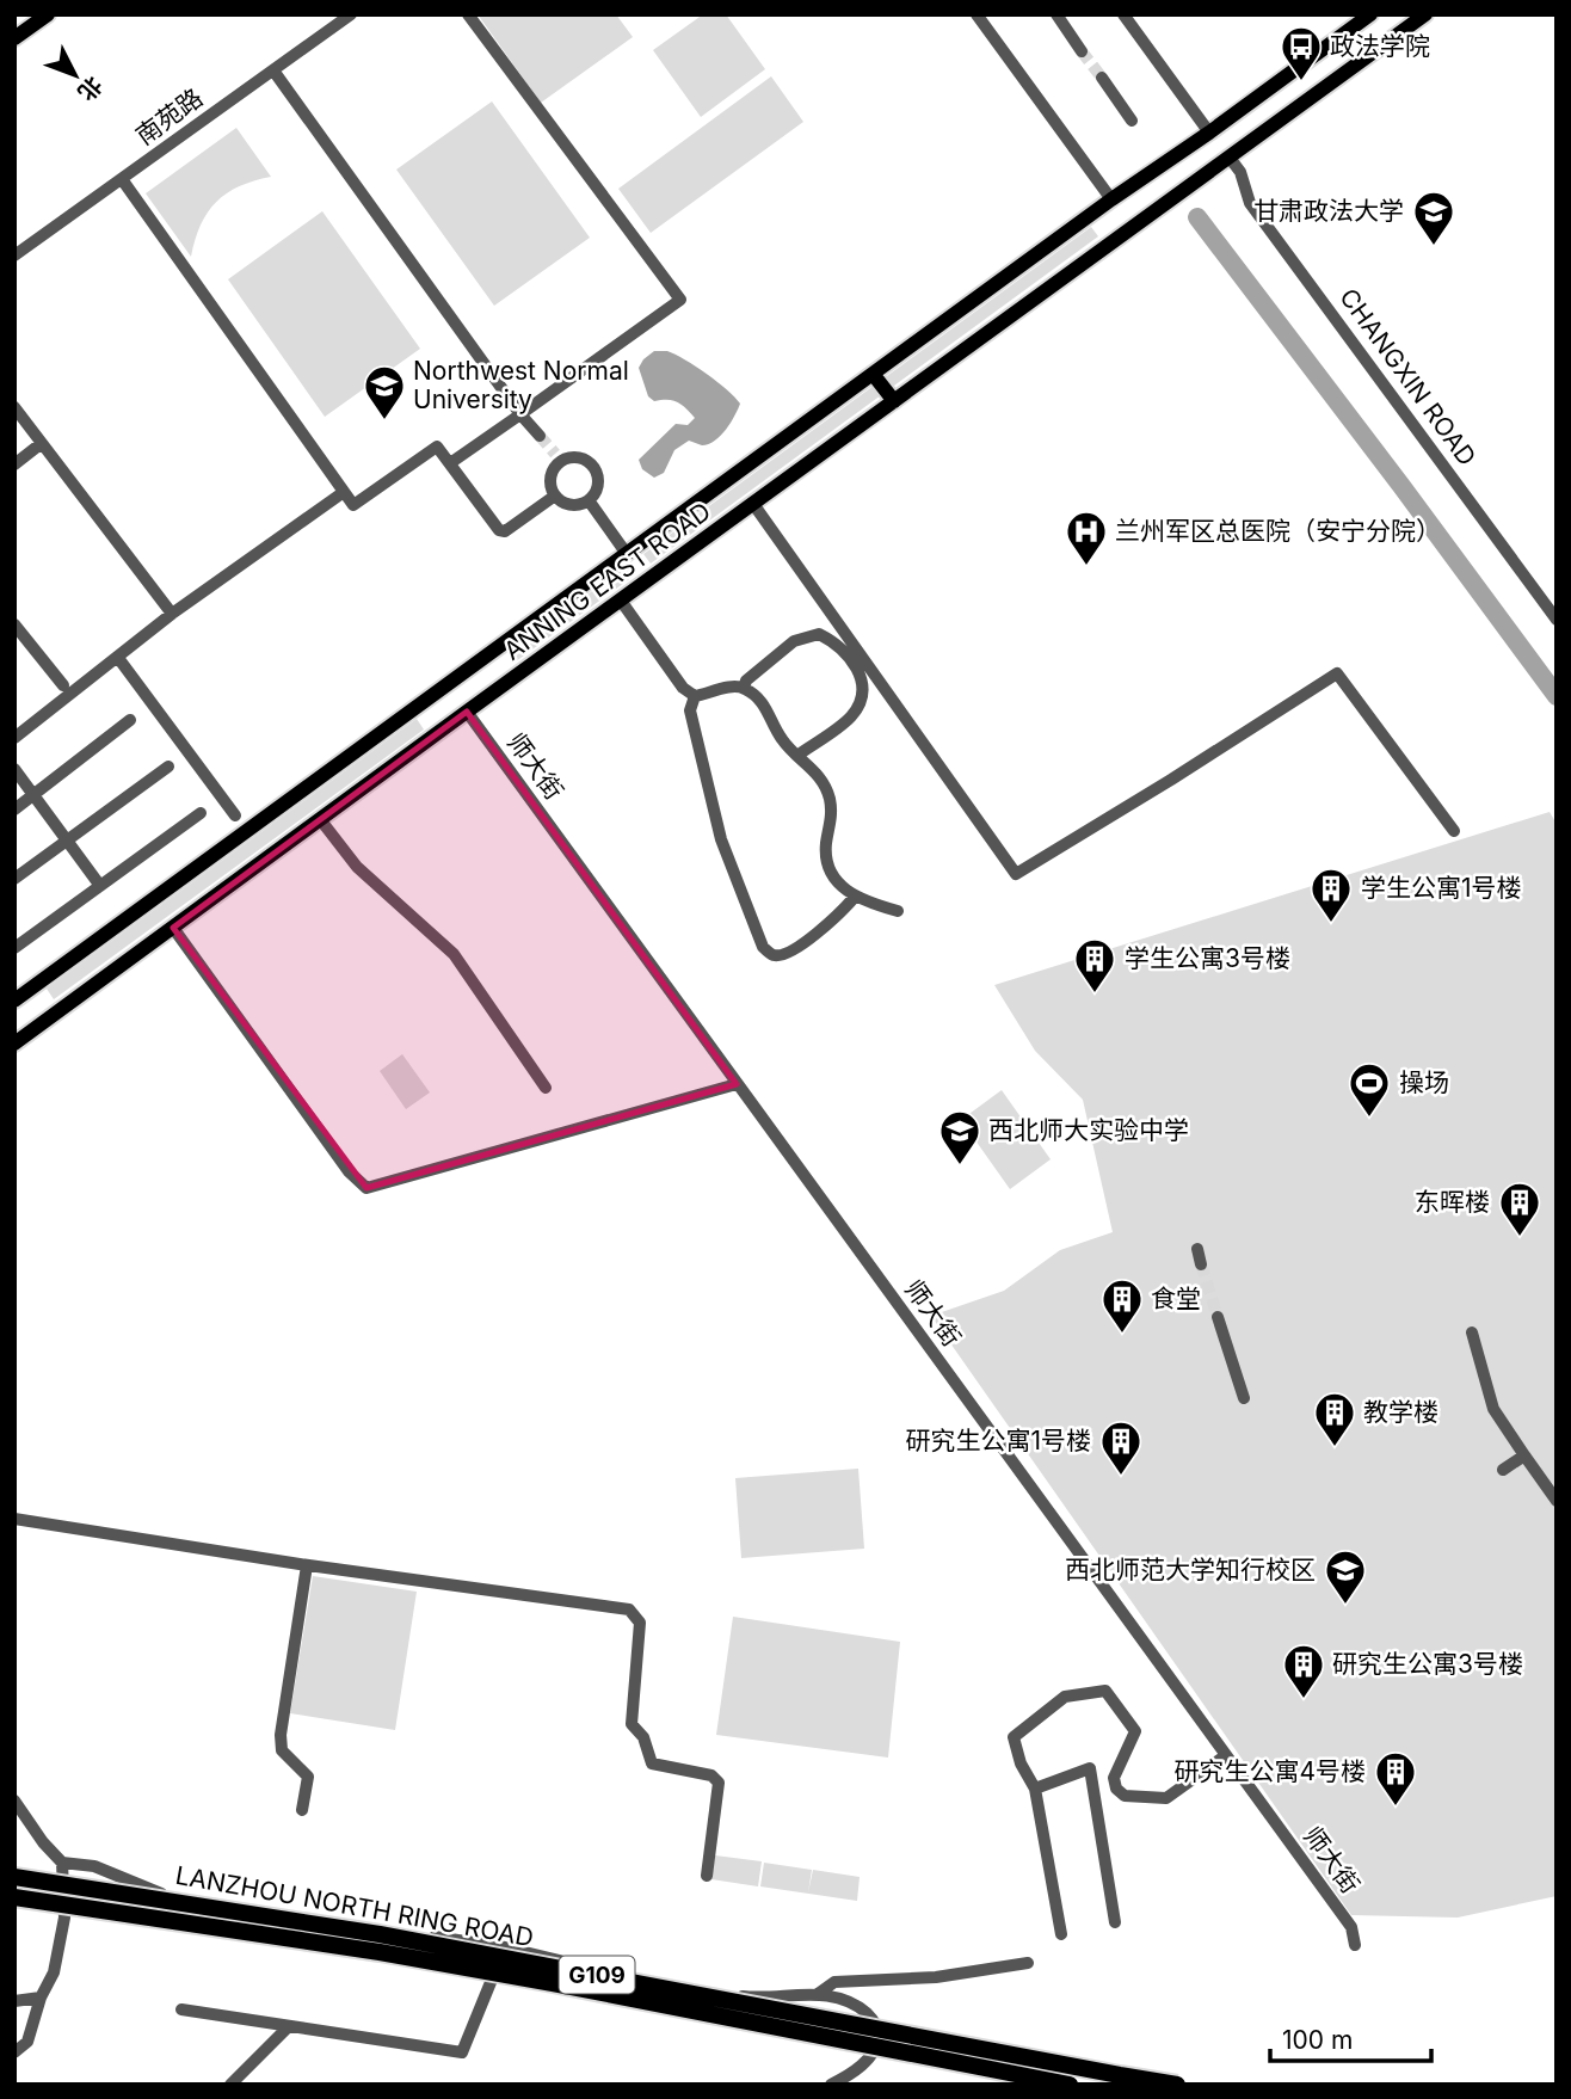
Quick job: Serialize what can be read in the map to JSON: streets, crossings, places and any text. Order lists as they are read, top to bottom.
{
  "streets": {
    "highway": ["LANZHOU NORTH RING ROAD", "G109"],
    "main road": ["ANNING EAST ROAD"],
    "street": ["南苑路", "CHANGXIN ROAD", "师大街"]
  },
  "crossings": [
    ["CHANGXIN ROAD", "ANNING EAST ROAD"],
    ["ANNING EAST ROAD", "师大街"]
  ],
  "places": {
    "bus stop": ["政法学院"],
    "school or university": [
      "甘肃政法大学",
      "Northwest Normal University",
      "西北师大实验中学",
      "西北师范大学知行校区"
    ],
    "hospital": ["兰州军区总医院（安宁分院）"],
    "building": [
      "学生公寓1号楼",
      "学生公寓3号楼",
      "东晖楼",
      "食堂",
      "教学楼",
      "研究生公寓1号楼",
      "研究生公寓3号楼",
      "研究生公寓4号楼"
    ],
    "sports": ["操场"]
  },
  "scale_bar": "100 m",
  "north": "bottom right"
}
